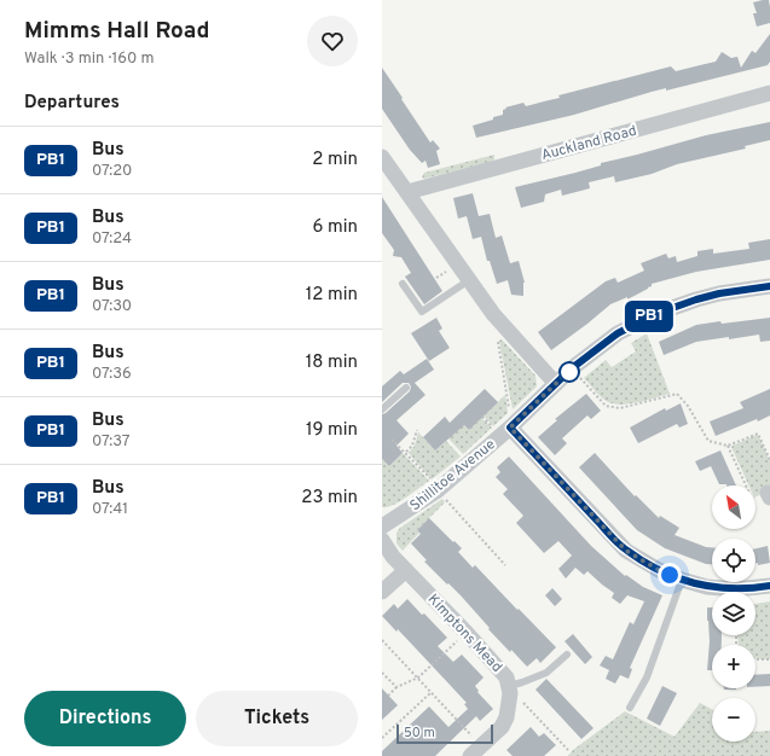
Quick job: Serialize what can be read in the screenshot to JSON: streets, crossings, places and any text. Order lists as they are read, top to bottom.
{
  "streets": {
    "street": ["Auckland Road", "Shillitoe Avenue", "Kimptons Mead"]
  },
  "lines": ["bus line PB1"],
  "scale_bar": "50 m",
  "north": "top left",
  "page": {
    "heading": [
      ["Mimms Hall Road", "Walk · 3 min · 160 m"],
      "Departures"
    ],
    "on_map": "PB1",
    "list": [
      {
        "mark": "PB1",
        "name": "Bus",
        "note": "07:20",
        "value": "2 min"
      },
      {
        "mark": "PB1",
        "name": "Bus",
        "note": "07:24",
        "value": "6 min"
      },
      {
        "mark": "PB1",
        "name": "Bus",
        "note": "07:30",
        "value": "12 min"
      },
      {
        "mark": "PB1",
        "name": "Bus",
        "note": "07:36",
        "value": "18 min"
      },
      {
        "mark": "PB1",
        "name": "Bus",
        "note": "07:37",
        "value": "19 min"
      },
      {
        "mark": "PB1",
        "name": "Bus",
        "note": "07:41",
        "value": "23 min"
      }
    ],
    "map_buttons": ["+", "−"],
    "buttons": ["Directions", "Tickets"],
    "scale": "50 m"
  }
}
